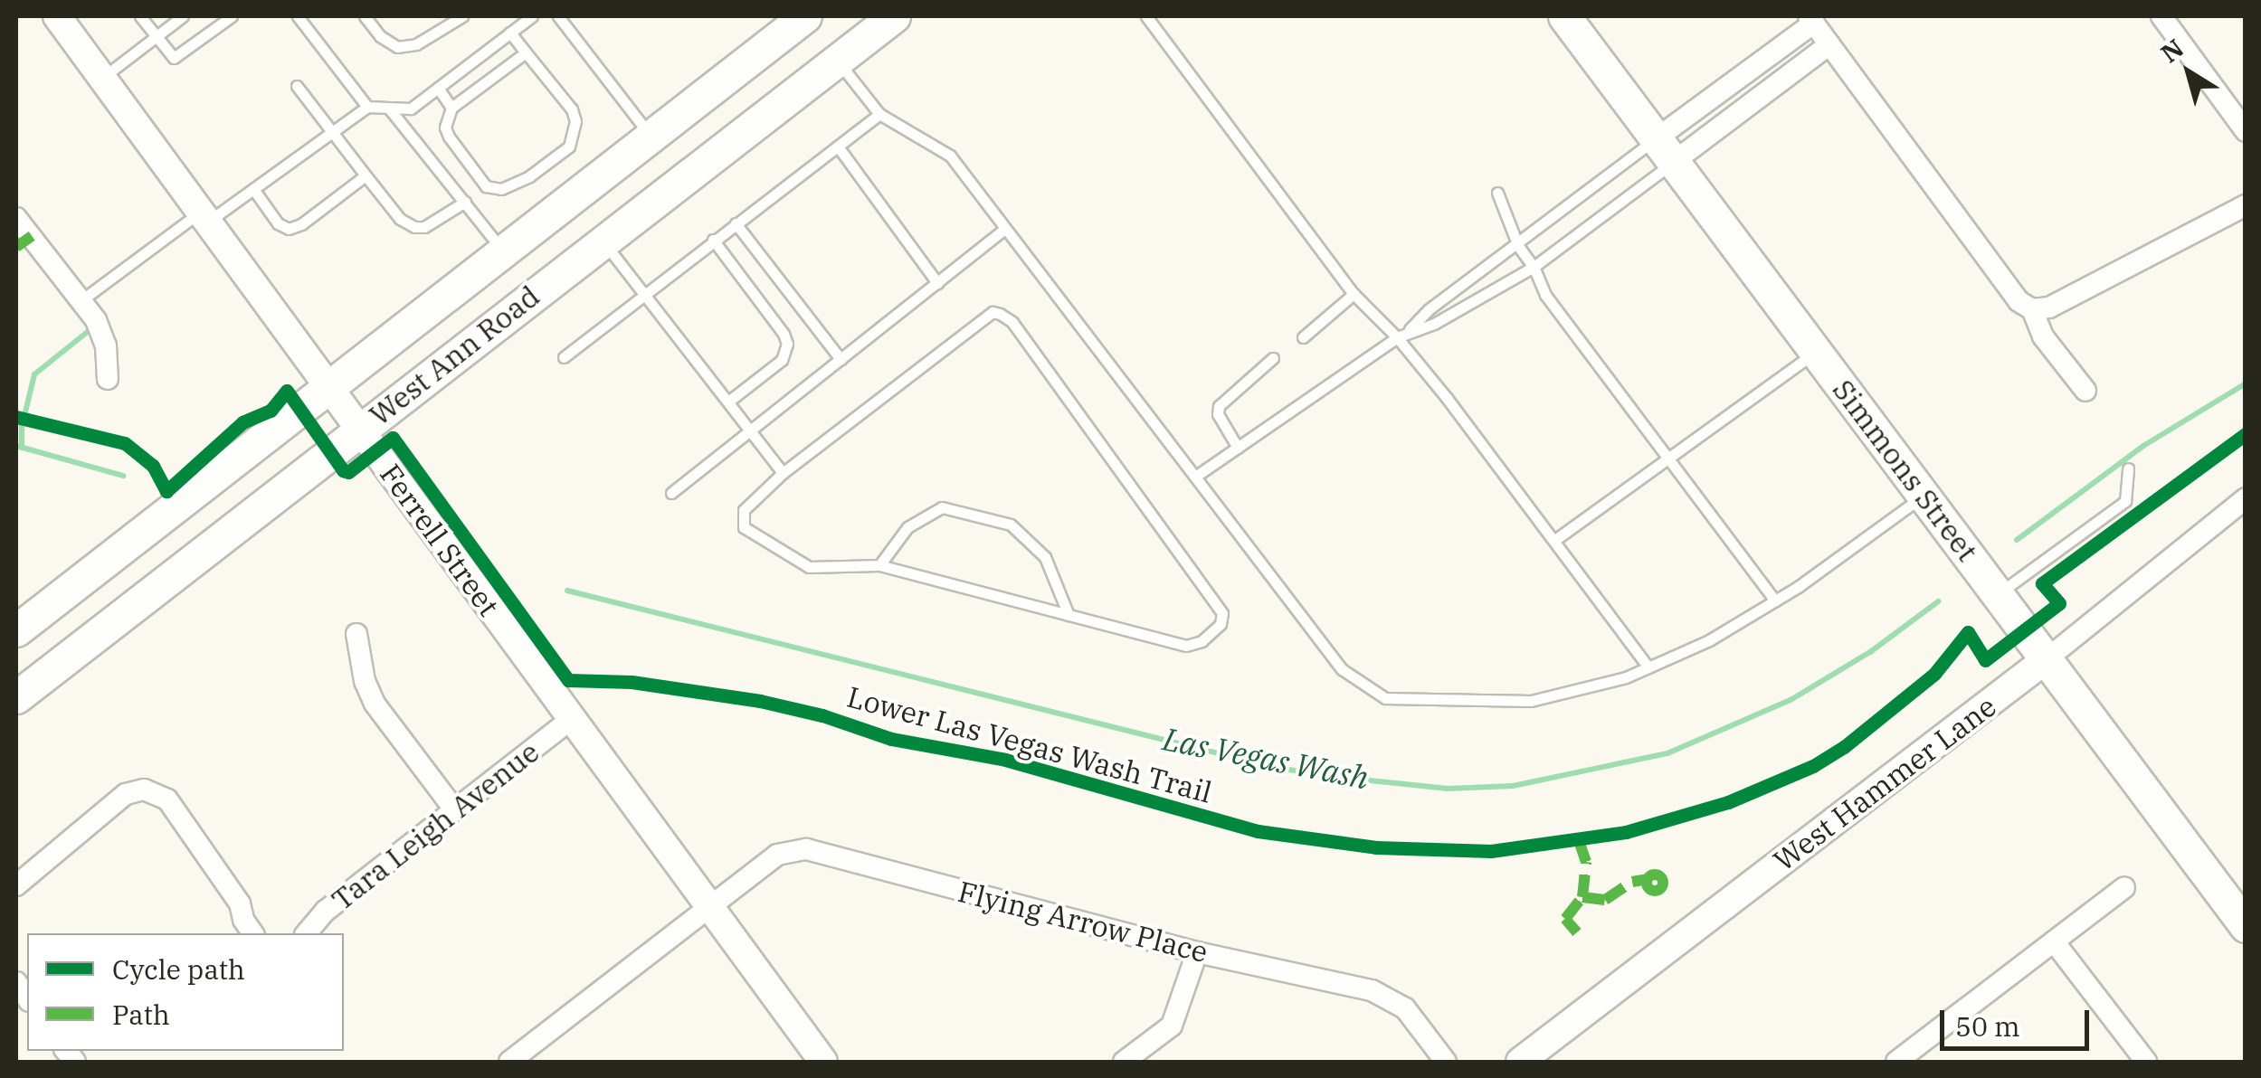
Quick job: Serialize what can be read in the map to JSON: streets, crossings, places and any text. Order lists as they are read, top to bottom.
{
  "streets": {
    "main road": ["West Ann Road", "Simmons Street"],
    "street": [
      "Ferrell Street",
      "West Hammer Lane",
      "Tara Leigh Avenue",
      "Flying Arrow Place"
    ],
    "cycle path": ["Lower Las Vegas Wash Trail"]
  },
  "crossings": [
    ["West Ann Road", "Ferrell Street"],
    ["Simmons Street", "West Hammer Lane"],
    ["Ferrell Street", "Tara Leigh Avenue"],
    ["Ferrell Street", "Flying Arrow Place"]
  ],
  "water": ["Las Vegas Wash"],
  "legend": ["Cycle path", "Path"],
  "scale_bar": "50 m",
  "north": "top left"
}
